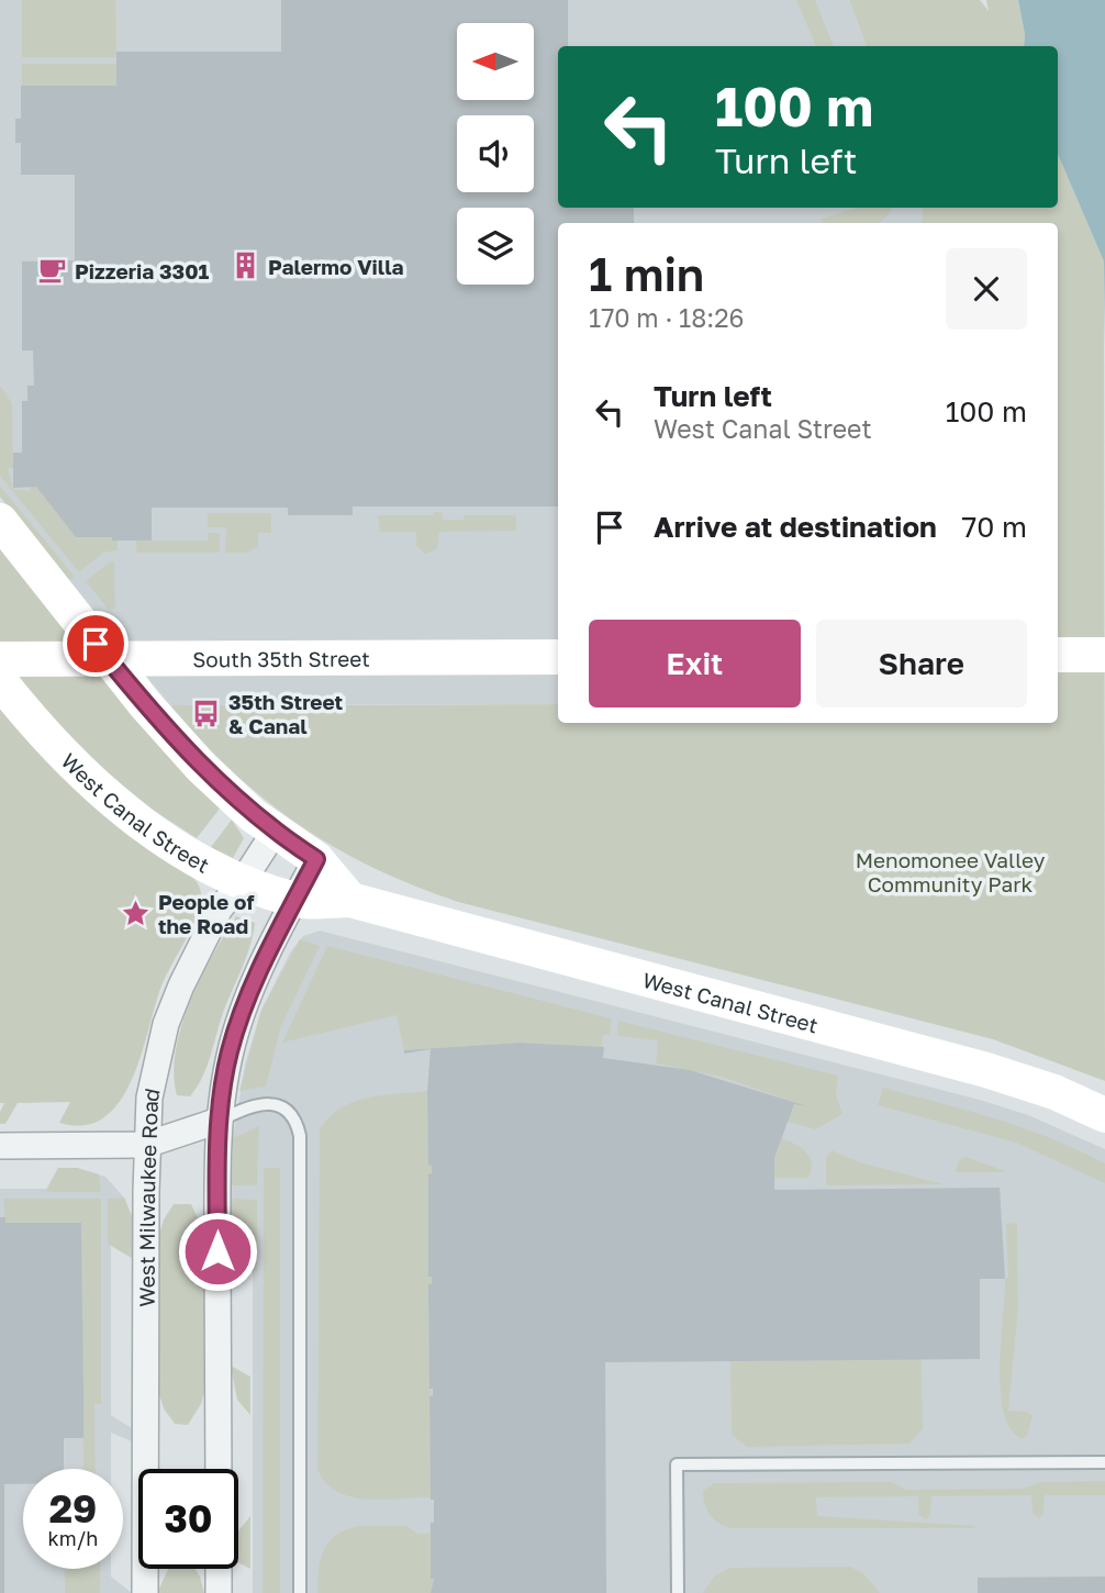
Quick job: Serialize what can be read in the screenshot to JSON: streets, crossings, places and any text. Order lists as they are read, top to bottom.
{
  "streets": {
    "street": ["South 35th Street", "West Canal Street", "West Milwaukee Road"]
  },
  "crossings": [
    ["West Canal Street", "West Milwaukee Road"]
  ],
  "parks": ["Menomonee Valley Community Park"],
  "places": {
    "building": ["Palermo Villa"],
    "cafe": ["Pizzeria 3301"],
    "bus stop": ["35th Street & Canal"],
    "place": ["People of the Road"]
  },
  "north": "left",
  "page": {
    "turn": ["100 m", "Turn left"],
    "heading": ["1 min", "170 m · 18:26"],
    "list": [
      {
        "name": "Turn left",
        "note": "West Canal Street",
        "value": "100 m"
      },
      {
        "name": "Arrive at destination",
        "value": "70 m"
      }
    ],
    "buttons": ["Exit", "Share"],
    "speed": "29 km/h",
    "limit": "30"
  }
}
